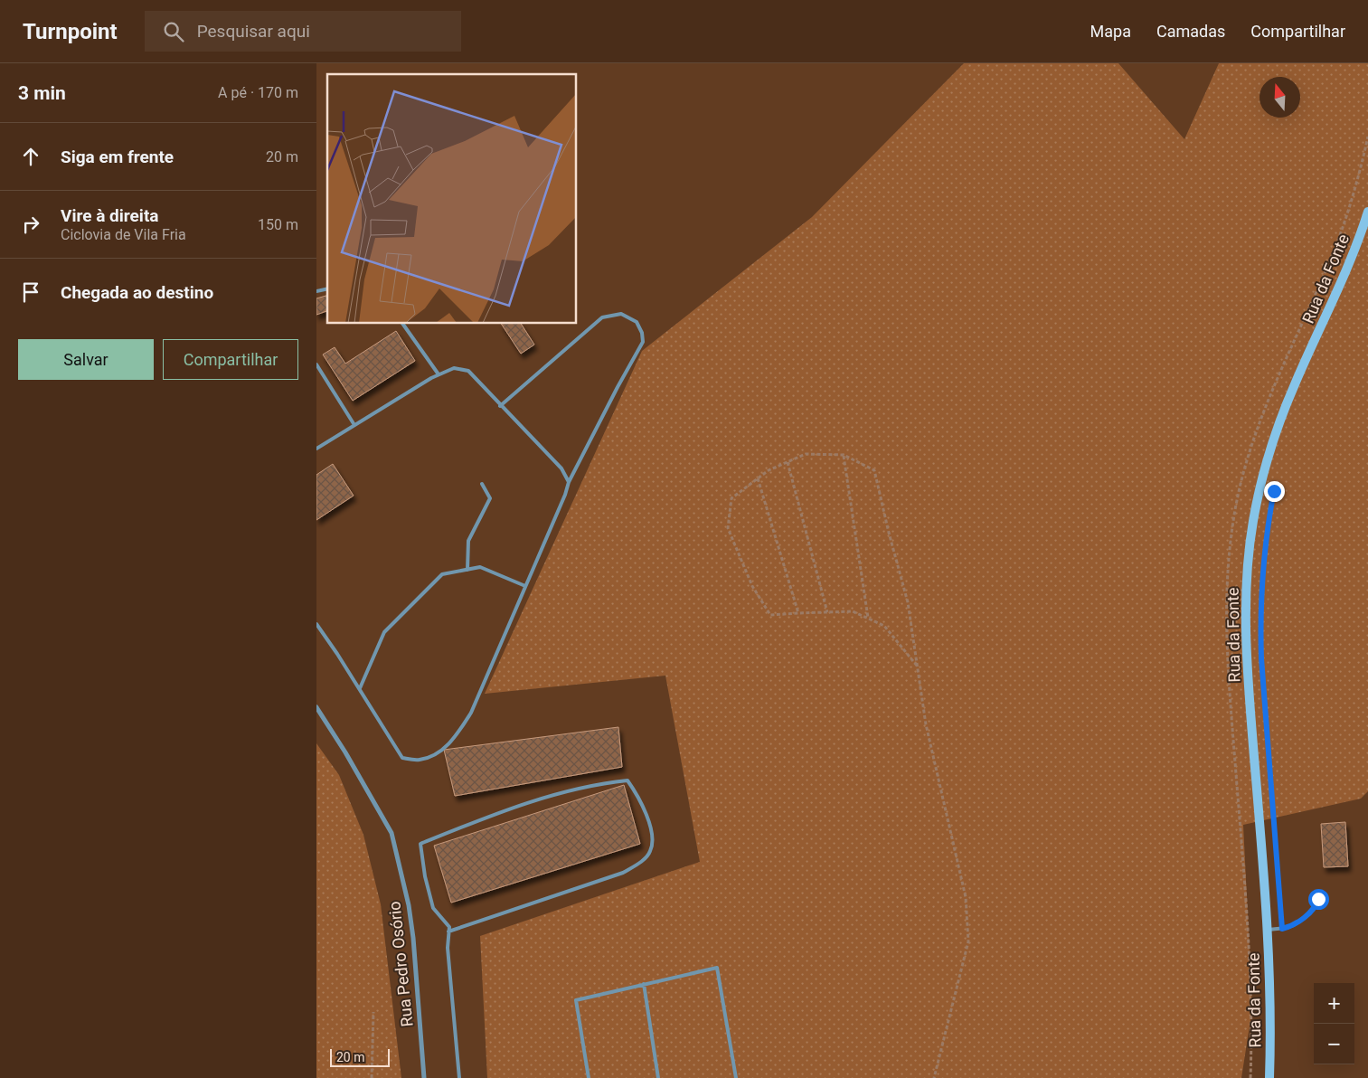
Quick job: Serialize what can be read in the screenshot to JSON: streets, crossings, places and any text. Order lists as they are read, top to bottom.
{
  "streets": {
    "main road": ["Rua da Fonte"],
    "street": ["Rua Pedro Osório"]
  },
  "scale_bar": "20 m",
  "north": "top",
  "page": {
    "header": "Turnpoint",
    "search": "Pesquisar aqui",
    "nav": ["Mapa", "Camadas", "Compartilhar"],
    "heading": ["3 min", "A pé · 170 m"],
    "list": [
      ["Siga em frente", "20 m"],
      ["Vire à direita", "Ciclovia de Vila Fria", "150 m"],
      "Chegada ao destino"
    ],
    "buttons": ["Salvar", "Compartilhar"],
    "map_buttons": ["+", "−"],
    "scale": "20 m"
  }
}
